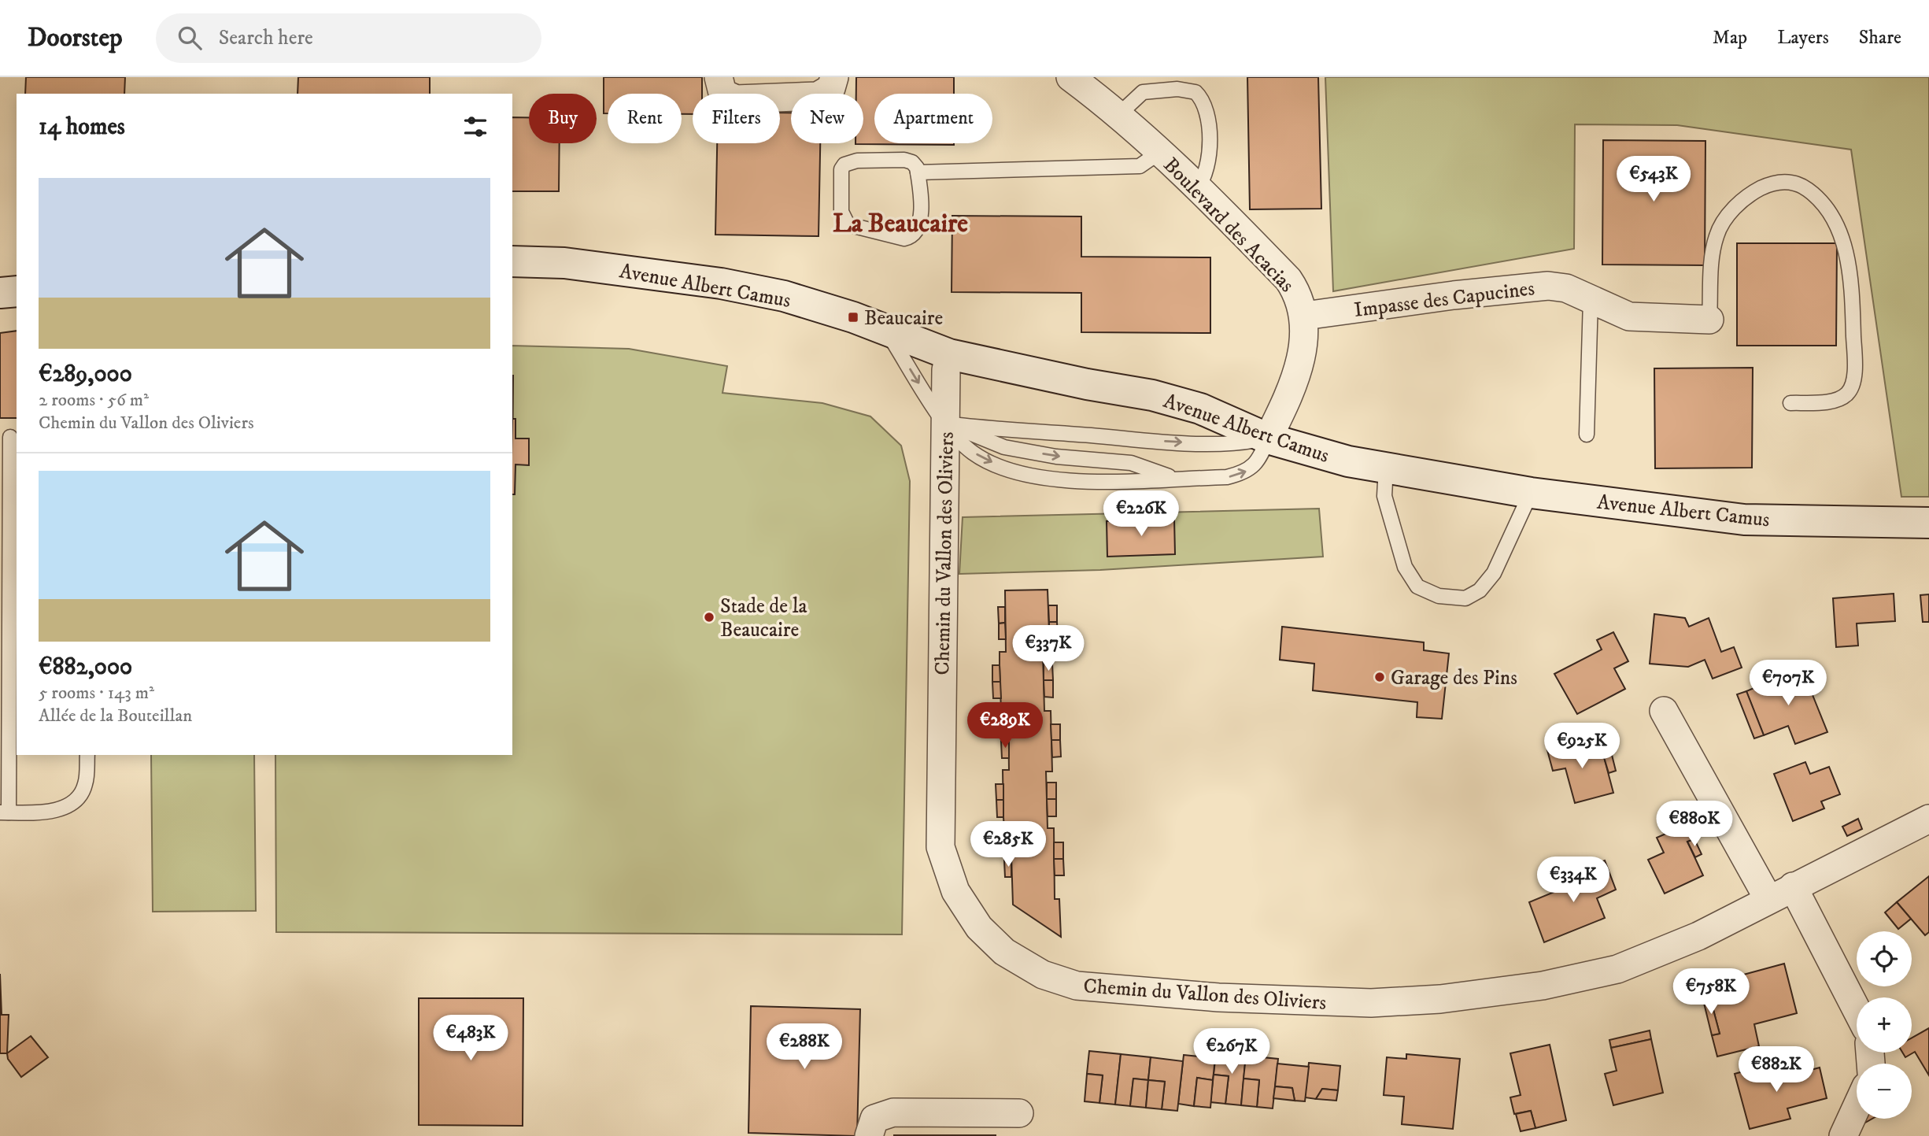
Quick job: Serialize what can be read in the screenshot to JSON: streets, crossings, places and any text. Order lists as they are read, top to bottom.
{
  "streets": {
    "street": [
      "Boulevard des Acacias",
      "Avenue Albert Camus",
      "Impasse des Capucines",
      "Chemin du Vallon des Oliviers"
    ]
  },
  "crossings": [
    ["Boulevard des Acacias", "Avenue Albert Camus"],
    ["Boulevard des Acacias", "Impasse des Capucines"],
    ["Avenue Albert Camus", "Chemin du Vallon des Oliviers"]
  ],
  "districts": ["La Beaucaire"],
  "places": {
    "transit": ["Beaucaire"],
    "other": ["Stade de la Beaucaire", "Garage des Pins"]
  },
  "page": {
    "header": "Doorstep",
    "search": "Search here",
    "nav": ["Map", "Layers", "Share"],
    "chip": [
      "Buy",
      "Rent",
      "Filters",
      "New",
      "Apartment"
    ],
    "heading": "14 homes",
    "price": [
      "€543K",
      "€226K",
      "€337K",
      "€707K",
      "€289K",
      "€925K",
      "€880K",
      "€285K",
      "€334K",
      "€758K",
      "€483K",
      "€288K",
      "€267K",
      "€882K"
    ],
    "list": [
      {
        "name": "€289,000",
        "note": "2 rooms · 56 m² · Chemin du Vallon des Oliviers"
      },
      {
        "name": "€882,000",
        "note": "5 rooms · 143 m² · Allée de la Bouteillan"
      }
    ],
    "map_buttons": ["+", "−"]
  }
}
